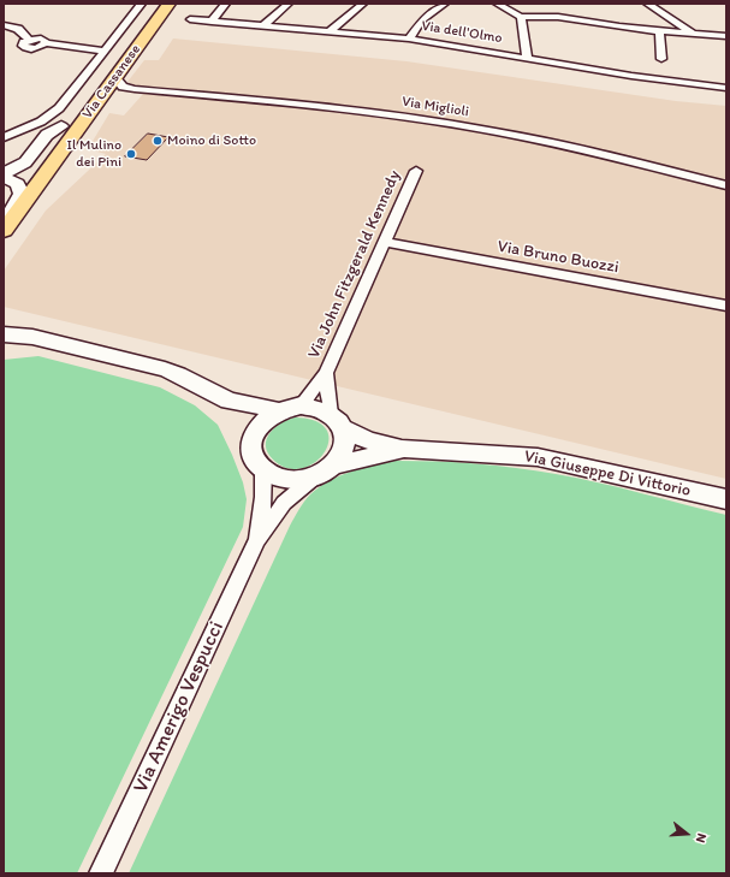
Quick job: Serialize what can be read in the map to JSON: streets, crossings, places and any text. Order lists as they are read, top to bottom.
{
  "streets": {
    "main road": ["Via Cassanese", "Via Giuseppe Di Vittorio"],
    "street": [
      "Via dell'Olmo",
      "Via Miglioli",
      "Via Bruno Buozzi",
      "Via John Fitzgerald Kennedy",
      "Via Amerigo Vespucci"
    ]
  },
  "crossings": [
    ["Via Bruno Buozzi", "Via John Fitzgerald Kennedy"],
    ["Via John Fitzgerald Kennedy", "Via Giuseppe Di Vittorio"],
    ["Via John Fitzgerald Kennedy", "Via Amerigo Vespucci"],
    ["Via Giuseppe Di Vittorio", "Via Amerigo Vespucci"]
  ],
  "places": ["Moino di Sotto", "Il Mulino dei Pini"],
  "north": "right"
}
